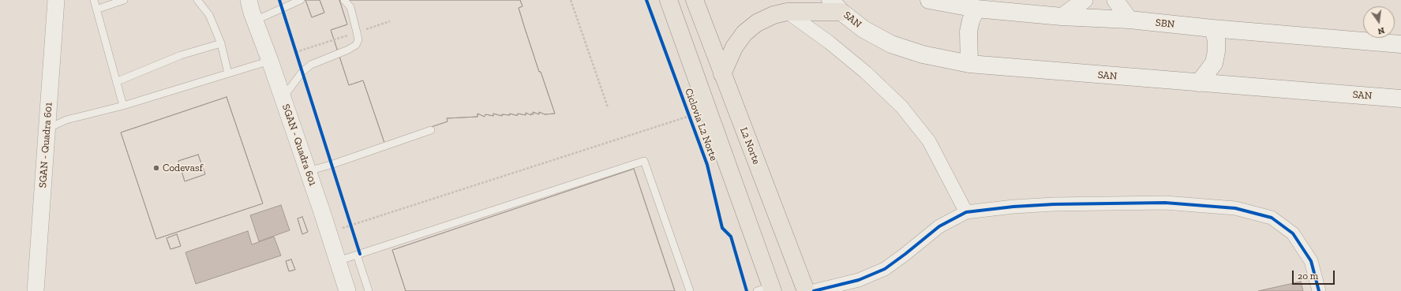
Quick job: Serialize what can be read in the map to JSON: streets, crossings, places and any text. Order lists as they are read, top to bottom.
{
  "streets": {
    "main road": ["SAN", "SBN", "L2 Norte"],
    "street": ["SGAN - Quadra 601"],
    "cycle path": ["Ciclovia L2 Norte"]
  },
  "places": ["Codevasf"],
  "scale_bar": "20 m",
  "north": "bottom"
}
